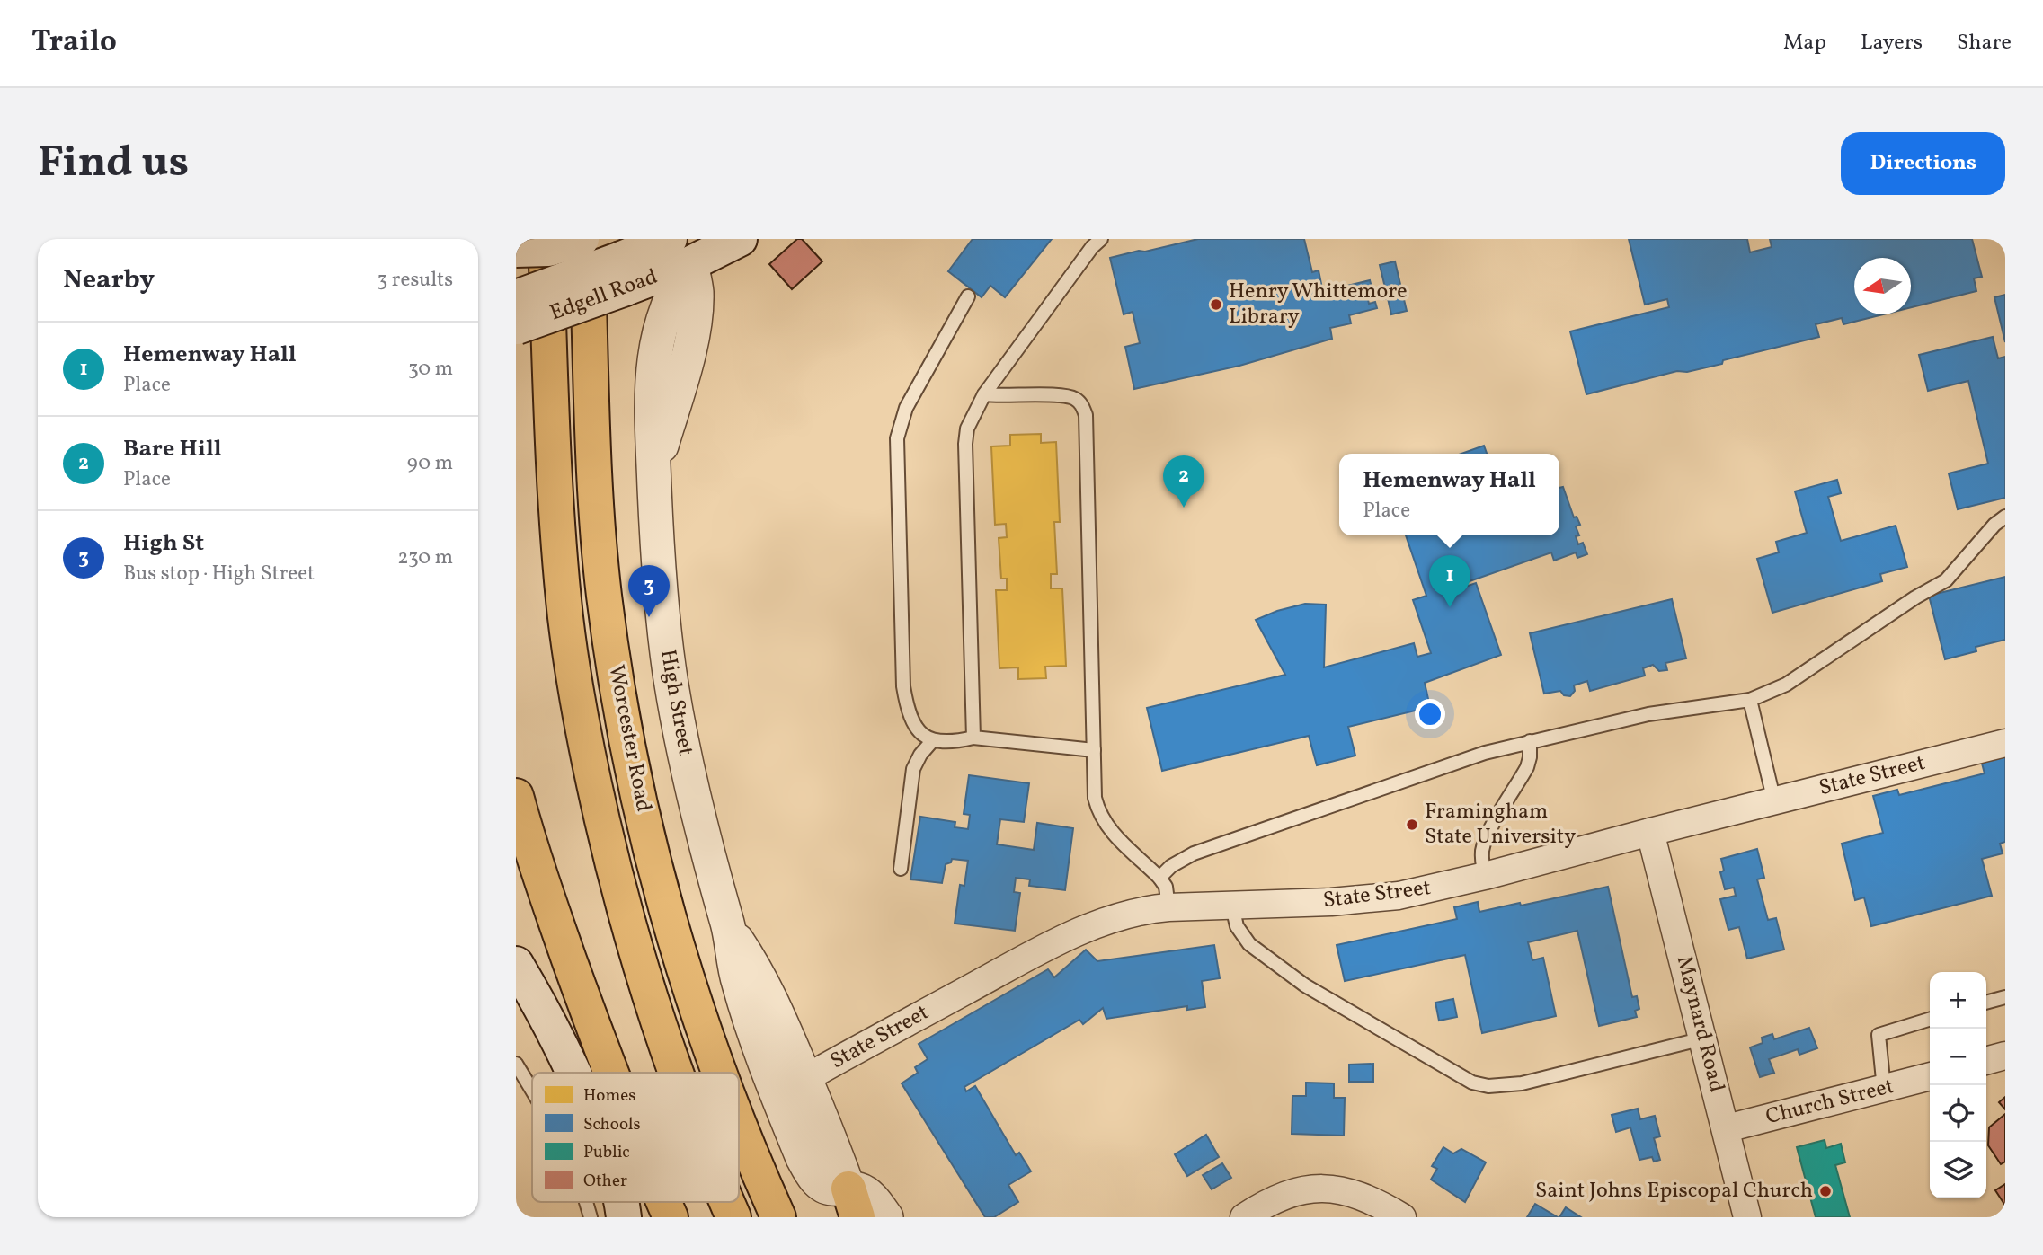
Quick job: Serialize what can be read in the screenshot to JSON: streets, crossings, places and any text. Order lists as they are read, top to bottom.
{
  "streets": {
    "highway": ["Worcester Road"],
    "main road": ["Edgell Road"],
    "street": [
      "High Street",
      "State Street",
      "Maynard Road",
      "Church Street"
    ]
  },
  "crossings": [
    ["Edgell Road", "High Street"],
    ["High Street", "State Street"],
    ["State Street", "Maynard Road"],
    ["Maynard Road", "Church Street"]
  ],
  "places": ["Henry Whittemore Library", "Framingham State University", "Saint Johns Episcopal Church"],
  "legend": [
    "Homes",
    "Schools",
    "Public",
    "Other"
  ],
  "north": "left",
  "page": {
    "header": "Trailo",
    "nav": ["Map", "Layers", "Share"],
    "buttons": "Directions",
    "title": "Find us",
    "heading": ["Nearby", "3 results"],
    "list": [
      {
        "mark": "1",
        "name": "Hemenway Hall",
        "note": "Place",
        "value": "30 m"
      },
      {
        "mark": "2",
        "name": "Bare Hill",
        "note": "Place",
        "value": "90 m"
      },
      {
        "mark": "3",
        "name": "High St",
        "note": "Bus stop · High Street",
        "value": "230 m"
      }
    ],
    "popup": ["Hemenway Hall", "Place"],
    "pins": ["2", "1", "3"],
    "map_buttons": ["+", "−"]
  }
}
